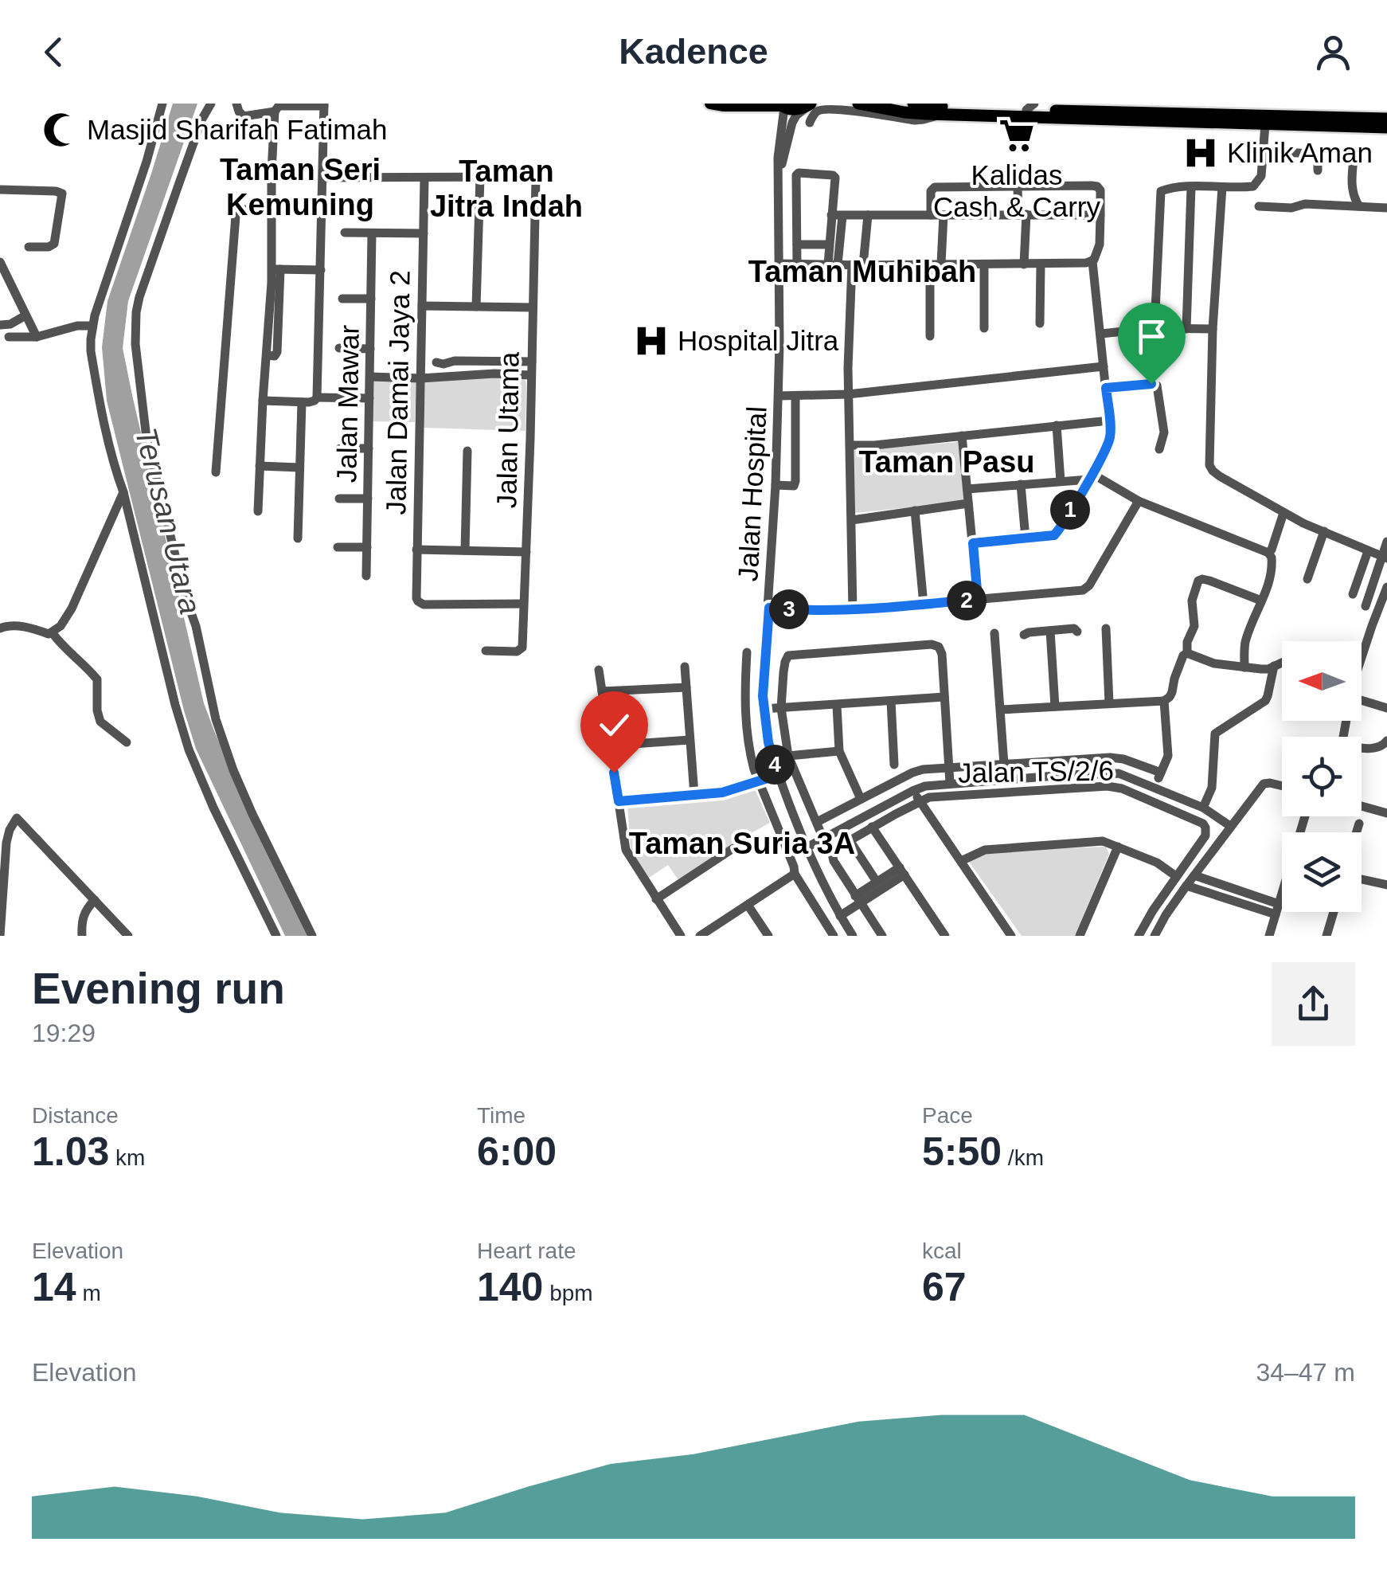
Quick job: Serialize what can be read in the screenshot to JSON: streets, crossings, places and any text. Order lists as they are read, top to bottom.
{
  "streets": {
    "street": [
      "Jalan Damai Jaya 2",
      "Jalan Mawar",
      "Jalan Utama",
      "Jalan Hospital",
      "Jalan TS/2/6"
    ]
  },
  "crossings": [
    ["Jalan Damai Jaya 2", "Jalan Utama"]
  ],
  "districts": [
    "Taman Seri Kemuning",
    "Taman Jitra Indah",
    "Taman Muhibah",
    "Taman Pasu",
    "Taman Suria 3A"
  ],
  "water": ["Terusan Utara"],
  "places": {
    "mosque": ["Masjid Sharifah Fatimah"],
    "supermarket": ["Kalidas Cash & Carry"],
    "hospital": ["Klinik Aman", "Hospital Jitra"]
  },
  "north": "left",
  "page": {
    "header": "Kadence",
    "pins": [
      "1",
      "2",
      "3",
      "4"
    ],
    "heading": ["Evening run", "19:29"],
    "stats": [
      ["Distance", "1.03 km"],
      ["Time", "6:00"],
      ["Pace", "5:50 /km"],
      ["Elevation", "14 m"],
      ["Heart rate", "140 bpm"],
      ["kcal", "67"]
    ],
    "chart": ["Elevation", "34–47 m"]
  }
}
